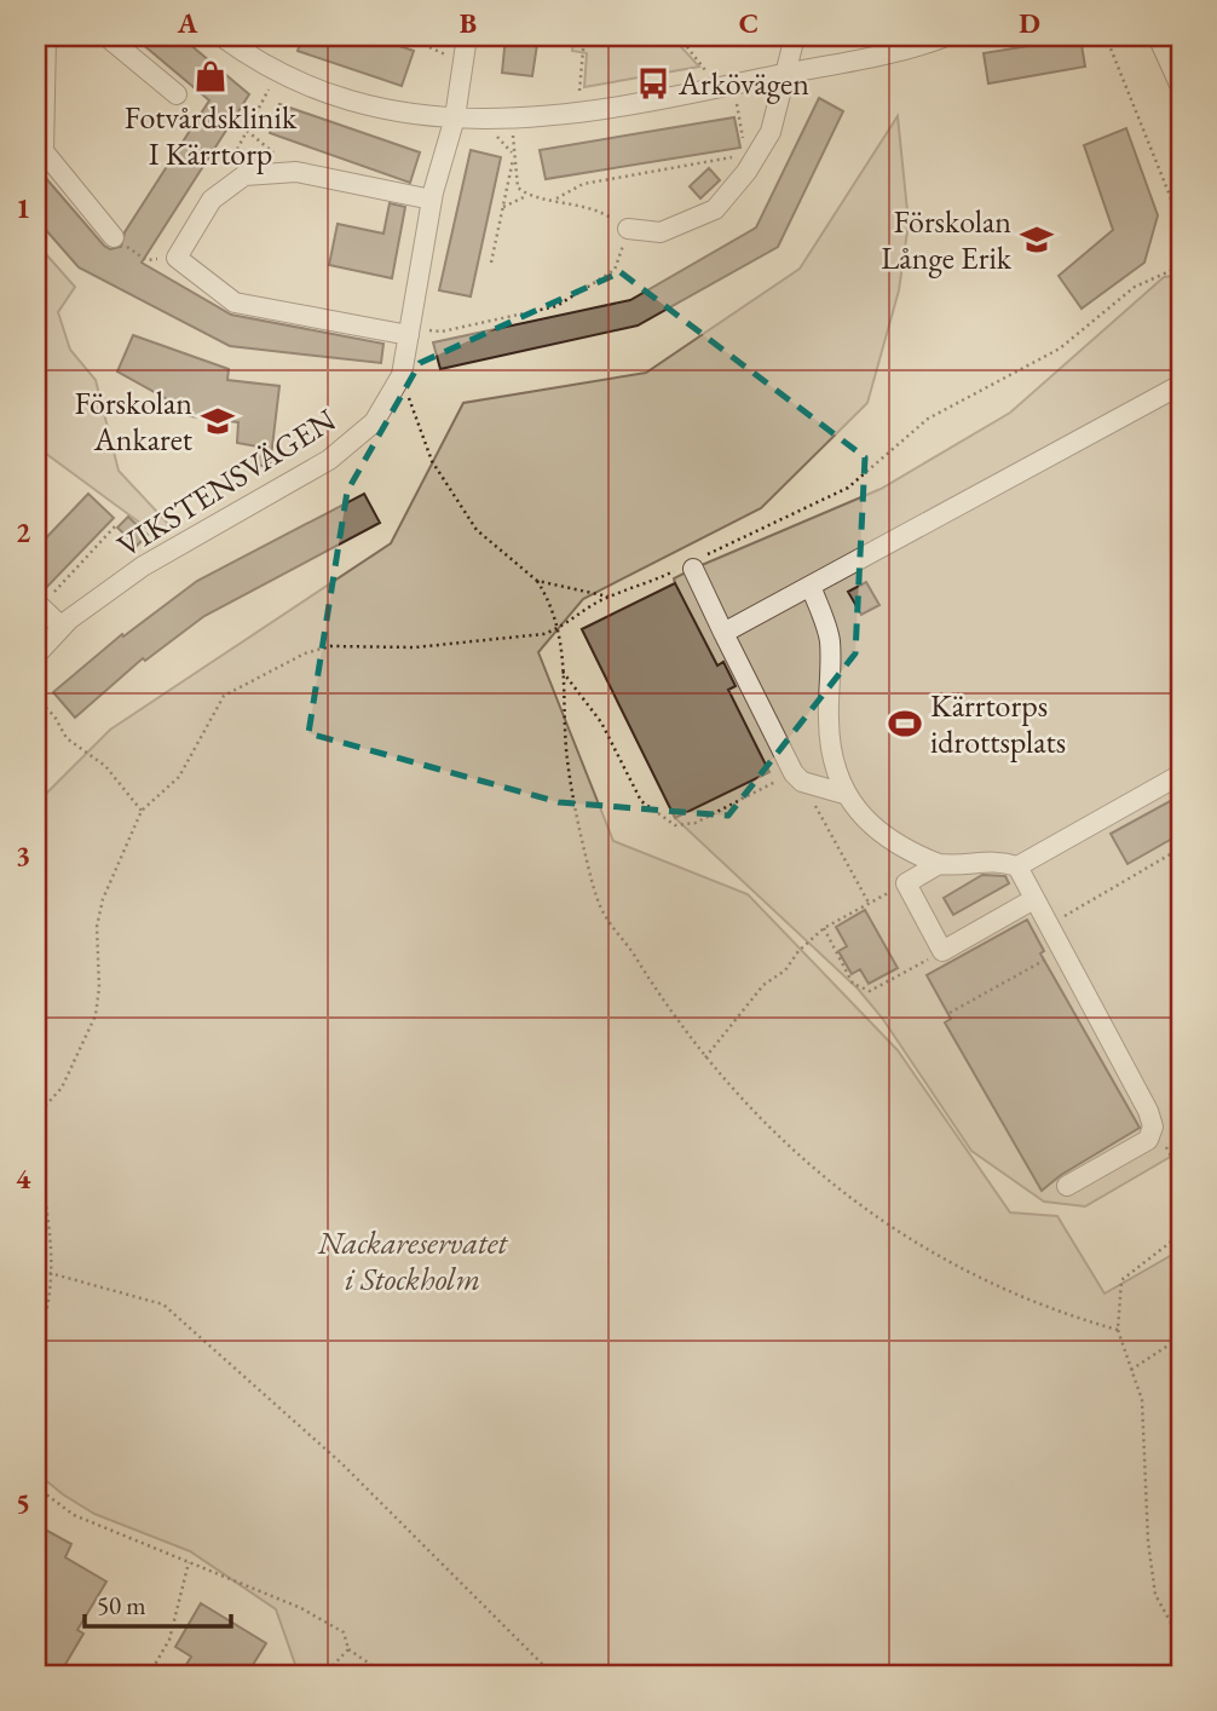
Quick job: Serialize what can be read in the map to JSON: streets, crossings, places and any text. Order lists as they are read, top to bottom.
{
  "streets": {
    "street": ["VIKSTENSVÄGEN"]
  },
  "parks": ["Nackareservatet i Stockholm"],
  "places": {
    "shop": ["Fotvårdsklinik I Kärrtorp"],
    "bus stop": ["Arkövägen"],
    "school or university": ["Förskolan Långe Erik", "Förskolan Ankaret"],
    "sports": ["Kärrtorps idrottsplats"]
  },
  "scale_bar": "50 m",
  "grid": {
    "columns": [
      "A",
      "B",
      "C",
      "D"
    ],
    "rows": [
      "1",
      "2",
      "3",
      "4",
      "5"
    ]
  }
}
